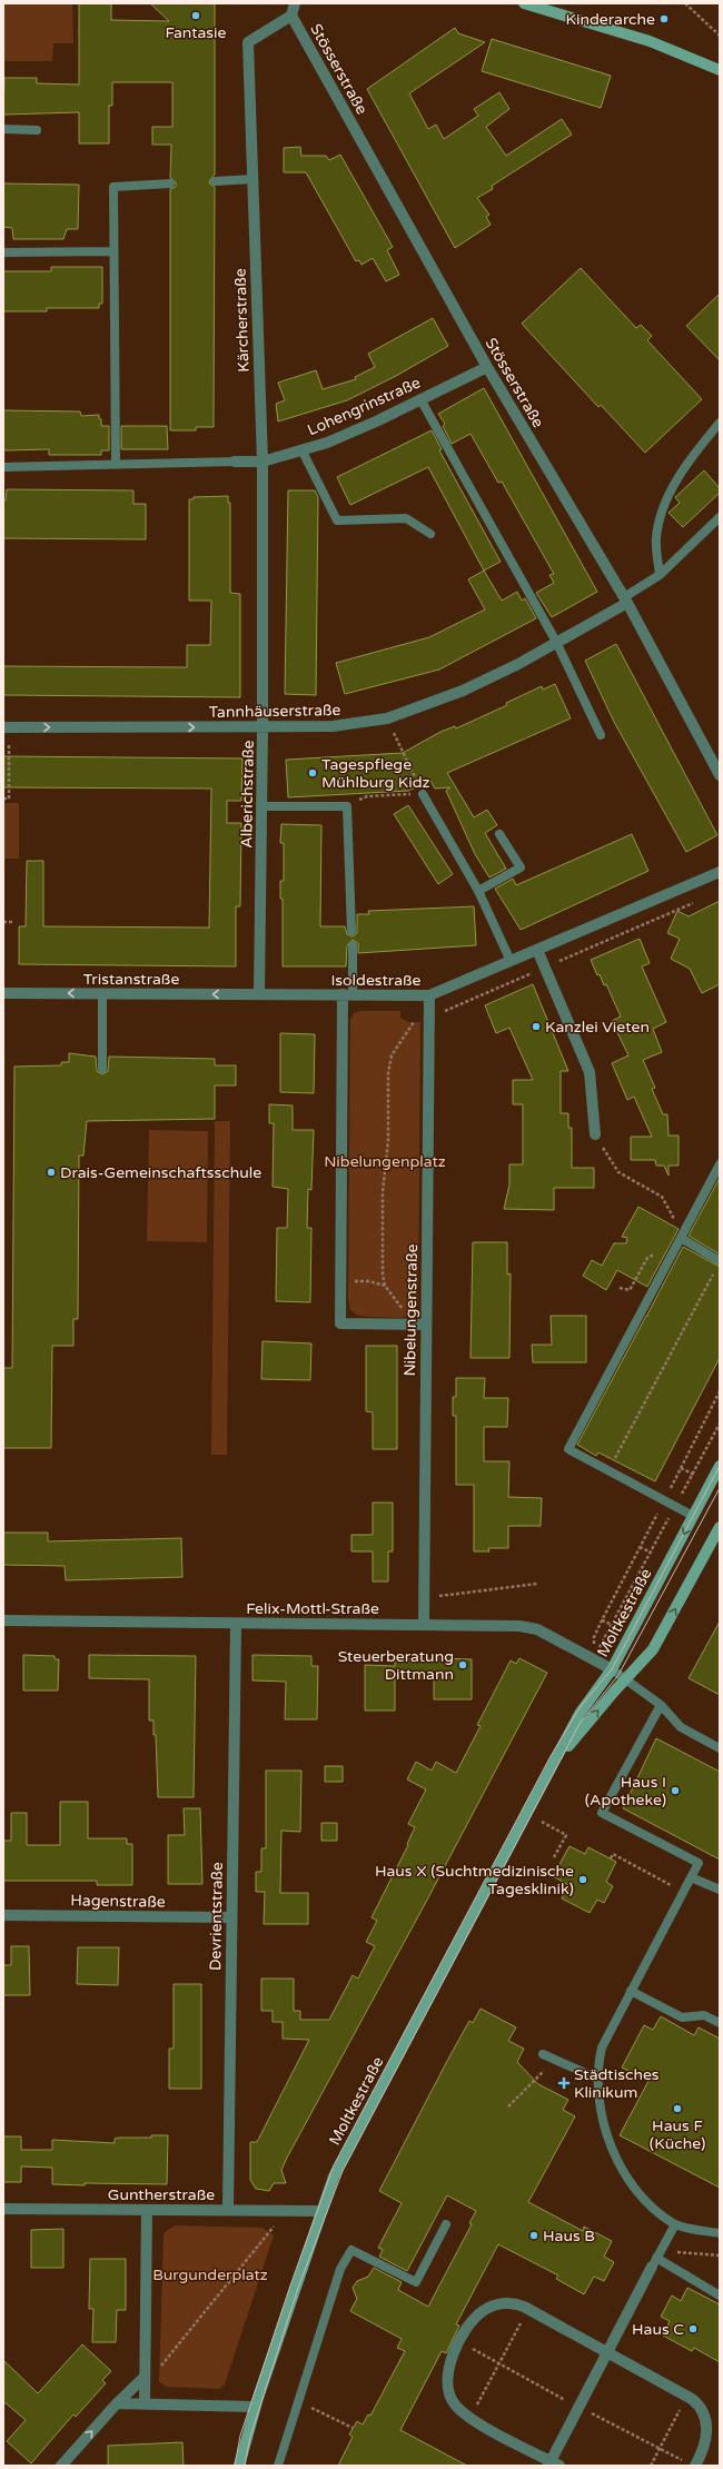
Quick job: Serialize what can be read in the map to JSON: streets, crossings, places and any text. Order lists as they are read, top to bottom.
{
  "streets": {
    "main road": ["Moltkestraße"],
    "street": [
      "Stösserstraße",
      "Kärcherstraße",
      "Lohengrinstraße",
      "Tannhäuserstraße",
      "Alberichstraße",
      "Tristanstraße",
      "Isoldestraße",
      "Nibelungenstraße",
      "Felix-Mottl-Straße",
      "Hagenstraße",
      "Devrientstraße",
      "Guntherstraße"
    ]
  },
  "crossings": [
    ["Stösserstraße", "Kärcherstraße"],
    ["Stösserstraße", "Lohengrinstraße"],
    ["Stösserstraße", "Tannhäuserstraße"],
    ["Kärcherstraße", "Lohengrinstraße"],
    ["Kärcherstraße", "Alberichstraße"],
    ["Lohengrinstraße", "Alberichstraße"],
    ["Tannhäuserstraße", "Alberichstraße"],
    ["Alberichstraße", "Tristanstraße"],
    ["Alberichstraße", "Isoldestraße"],
    ["Tristanstraße", "Isoldestraße"],
    ["Isoldestraße", "Nibelungenstraße"],
    ["Nibelungenstraße", "Felix-Mottl-Straße"],
    ["Felix-Mottl-Straße", "Moltkestraße"],
    ["Felix-Mottl-Straße", "Devrientstraße"],
    ["Moltkestraße", "Guntherstraße"],
    ["Hagenstraße", "Devrientstraße"],
    ["Devrientstraße", "Guntherstraße"]
  ],
  "one_way": ["Tannhäuserstraße", "Tristanstraße"],
  "parks": ["Nibelungenplatz", "Burgunderplatz"],
  "places": {
    "other": [
      "Fantasie",
      "Kinderarche",
      "Tagespflege Mühlburg Kidz",
      "Kanzlei Vieten",
      "Drais-Gemeinschaftsschule",
      "Steuerberatung Dittmann",
      "Haus I (Apotheke)",
      "Haus X (Suchtmedizinische Tagesklinik)",
      "Haus F (Küche)",
      "Haus B",
      "Haus C"
    ],
    "health": ["Städtisches Klinikum"]
  }
}
